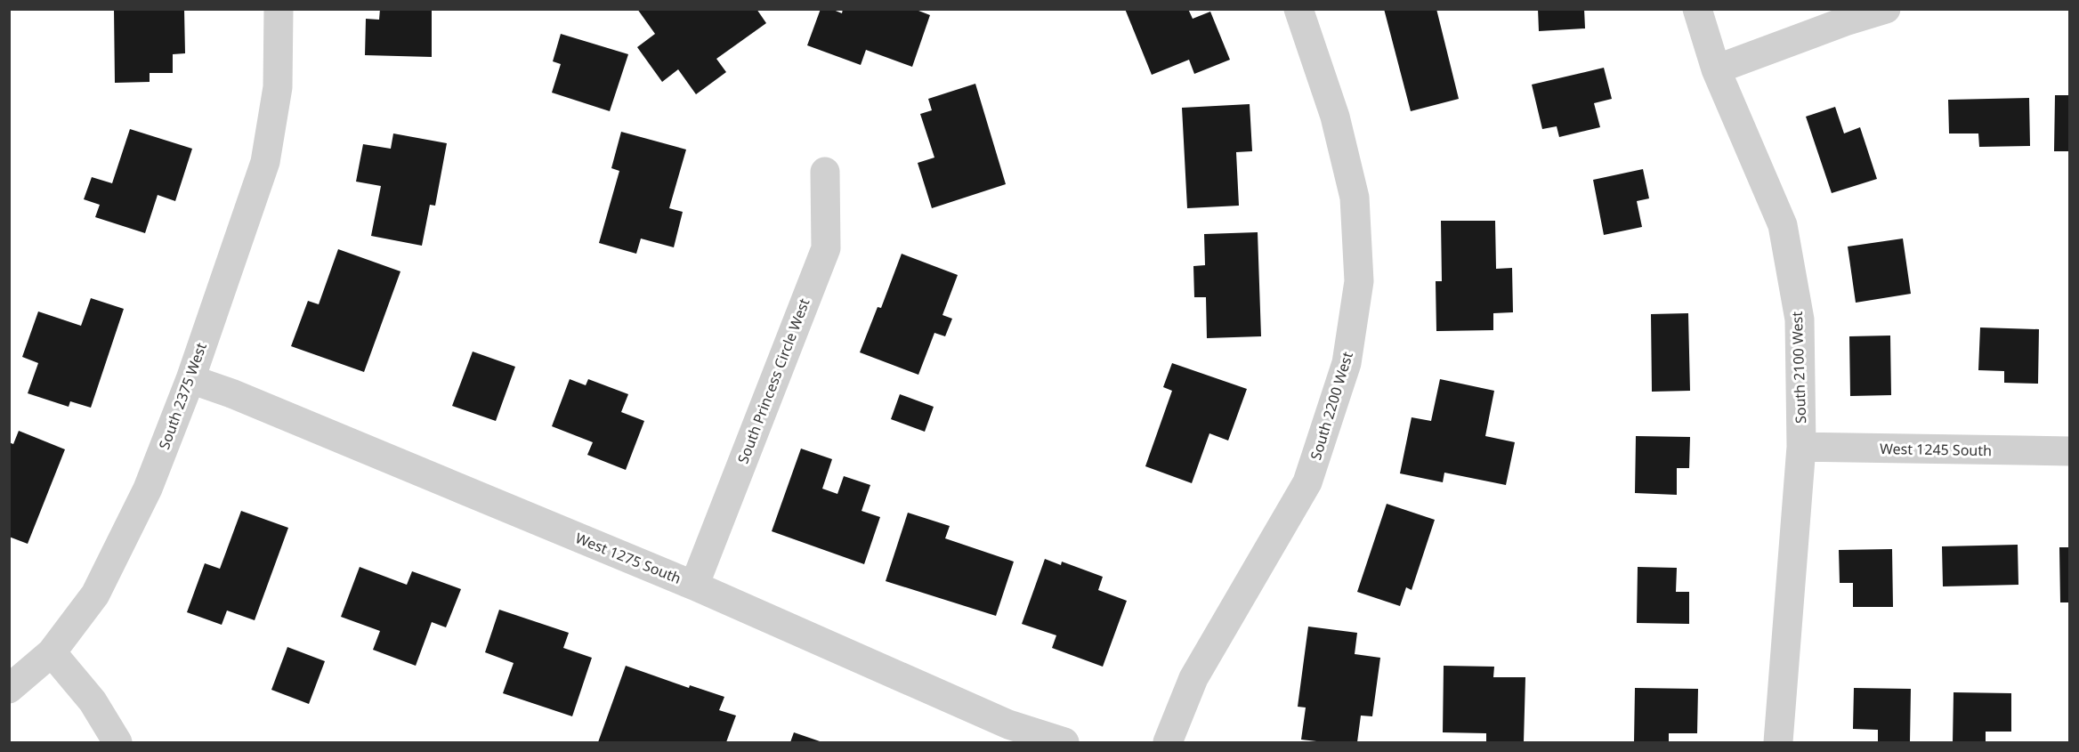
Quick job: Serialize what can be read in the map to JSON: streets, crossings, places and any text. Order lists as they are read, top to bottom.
{
  "streets": {
    "street": [
      "South 2100 West",
      "South Princess Circle West",
      "South 2375 West",
      "South 2200 West",
      "West 1245 South",
      "West 1275 South"
    ]
  },
  "crossings": [
    ["South 2100 West", "West 1245 South"],
    ["South Princess Circle West", "West 1275 South"],
    ["South 2375 West", "West 1275 South"]
  ]
}
